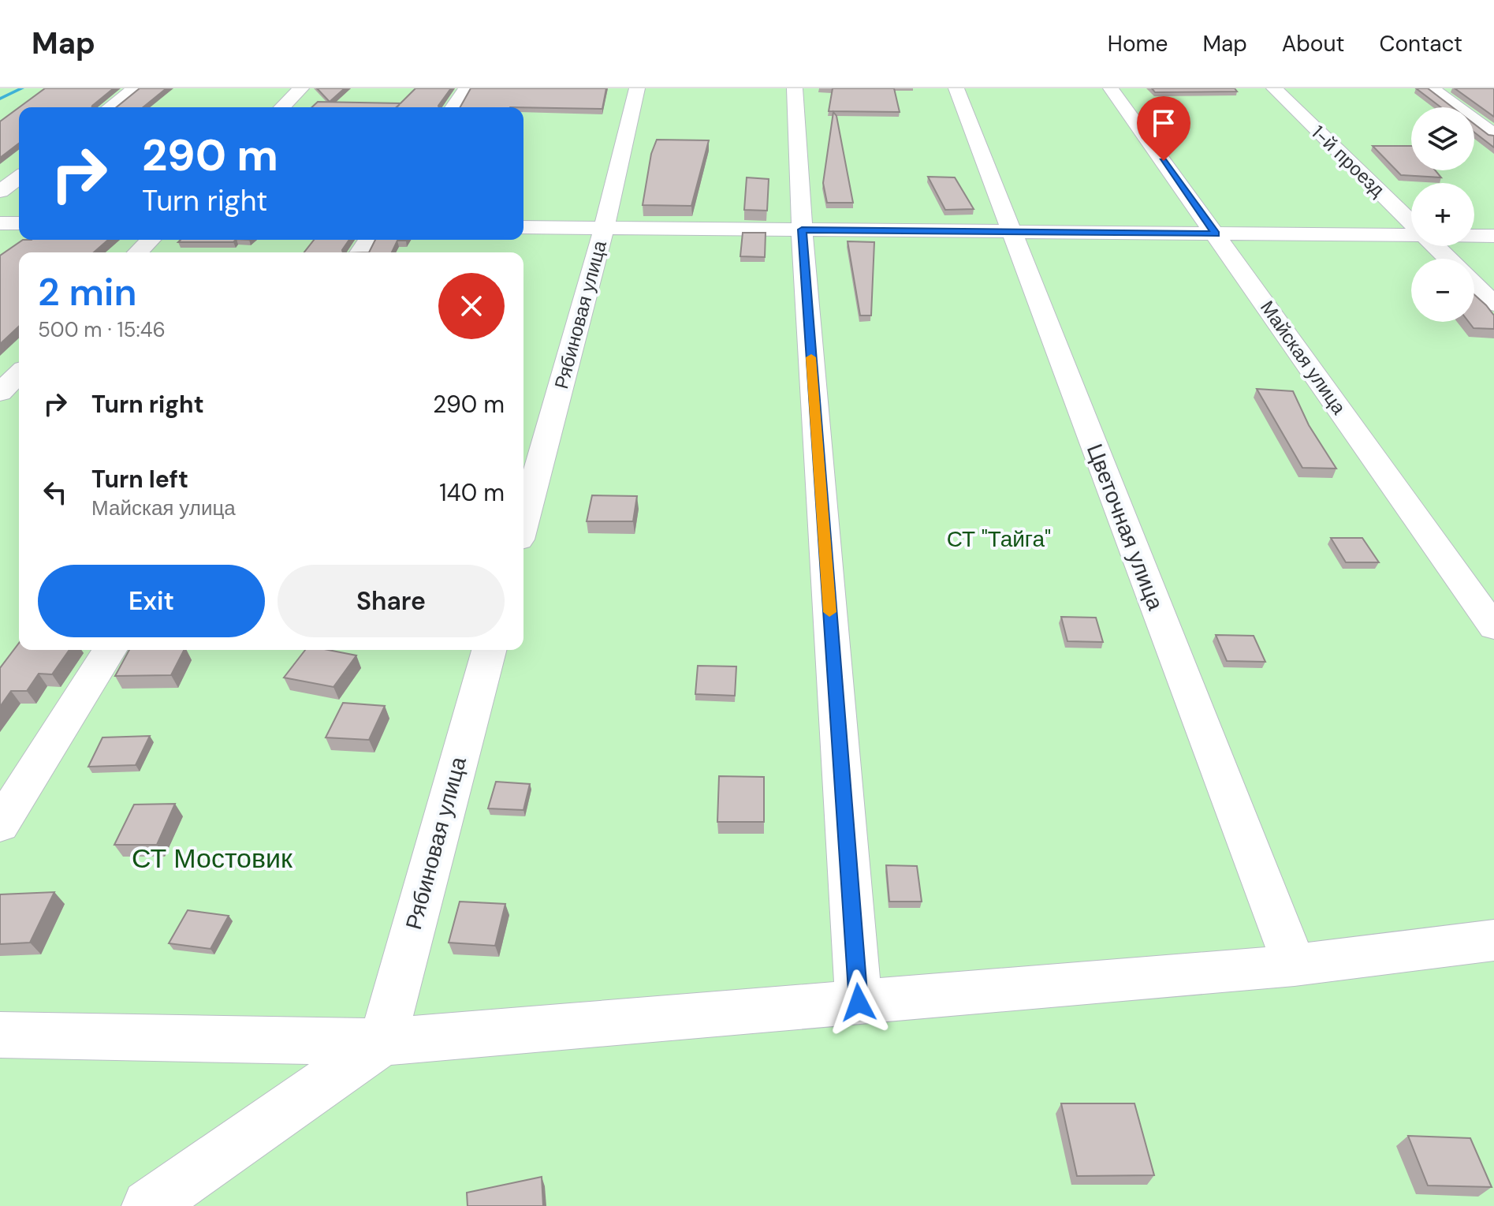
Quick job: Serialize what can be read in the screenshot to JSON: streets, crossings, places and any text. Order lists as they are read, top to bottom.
{
  "streets": {
    "street": [
      "1-й проезд",
      "Рябиновая улица",
      "Майская улица",
      "Цветочная улица"
    ]
  },
  "parks": ["СТ \"Тайга\"", "СТ Мостовик"],
  "page": {
    "header": "Map",
    "nav": [
      "Home",
      "Map",
      "About",
      "Contact"
    ],
    "map_buttons": ["+", "−"],
    "turn": ["290 m", "Turn right"],
    "heading": ["2 min", "500 m · 15:46"],
    "list": [
      {
        "name": "Turn right",
        "value": "290 m"
      },
      {
        "name": "Turn left",
        "note": "Майская улица",
        "value": "140 m"
      }
    ],
    "buttons": ["Exit", "Share"]
  }
}
